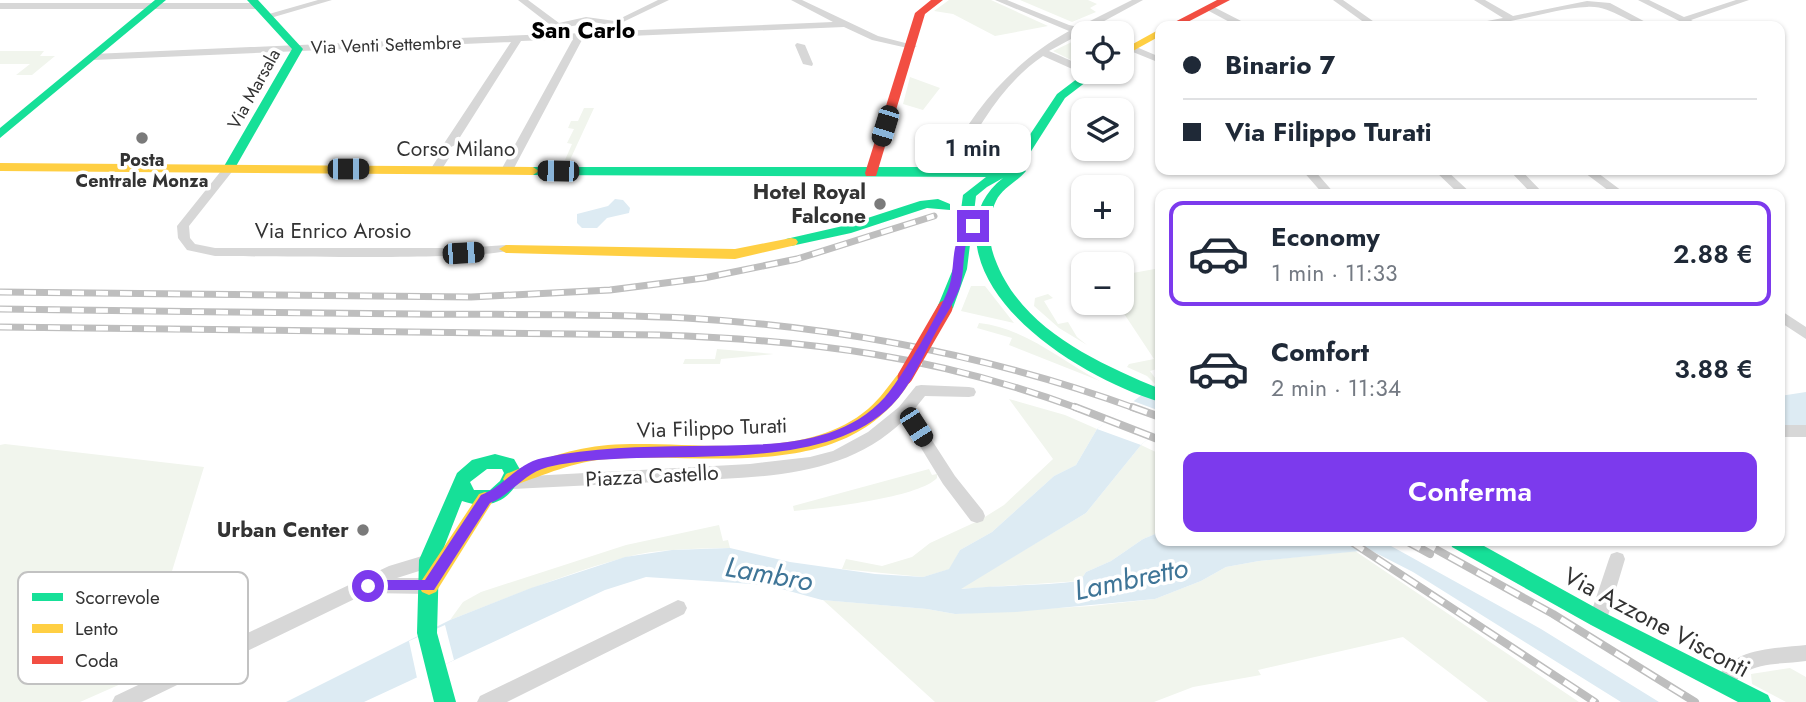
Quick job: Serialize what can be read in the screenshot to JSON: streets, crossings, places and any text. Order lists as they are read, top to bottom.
{
  "streets": {
    "street": [
      "Via Venti Settembre",
      "Via Marsala",
      "Corso Milano",
      "Via Enrico Arosio",
      "Via Filippo Turati",
      "Piazza Castello",
      "Via Azzone Visconti"
    ]
  },
  "crossings": [
    ["Via Venti Settembre", "Via Marsala"],
    ["Via Marsala", "Corso Milano"],
    ["Via Marsala", "Via Enrico Arosio"],
    ["Corso Milano", "Via Enrico Arosio"],
    ["Via Filippo Turati", "Piazza Castello"]
  ],
  "districts": ["San Carlo"],
  "water": ["Lambro", "Lambretto"],
  "places": ["Posta Centrale Monza", "Hotel Royal Falcone", "Urban Center"],
  "legend": ["Scorrevole", "Lento", "Coda"],
  "page": {
    "map_buttons": ["+", "−"],
    "banner": ["Binario 7", "Via Filippo Turati"],
    "bubble": "1 min",
    "list": [
      {
        "name": "Economy",
        "note": "1 min · 11:33",
        "value": "2.88 €"
      },
      {
        "name": "Comfort",
        "note": "2 min · 11:34",
        "value": "3.88 €"
      }
    ],
    "buttons": "Conferma"
  }
}
